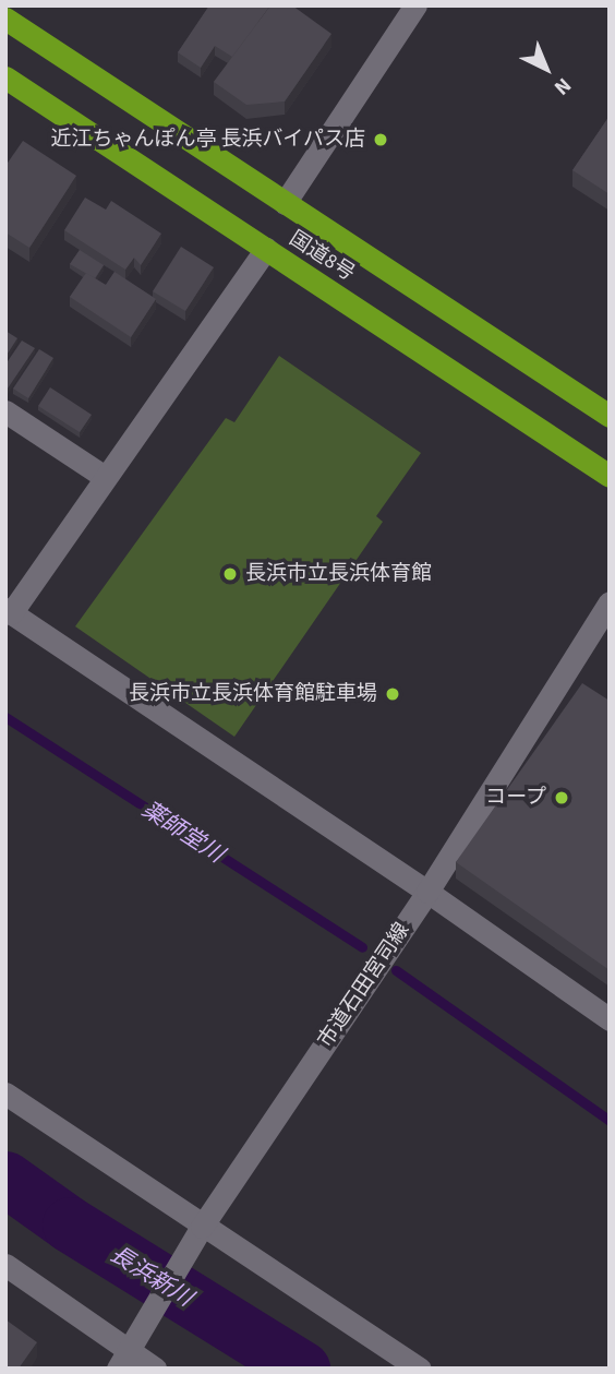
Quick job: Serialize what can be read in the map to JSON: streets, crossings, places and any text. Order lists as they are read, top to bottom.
{
  "streets": {
    "highway": ["国道8号"],
    "street": ["市道石田宮司線"]
  },
  "water": ["薬師堂川", "長浜新川"],
  "places": [
    "近江ちゃんぽん亭 長浜バイパス店",
    "長浜市立長浜体育館",
    "長浜市立長浜体育館駐車場",
    "コープ"
  ],
  "north": "bottom right"
}
